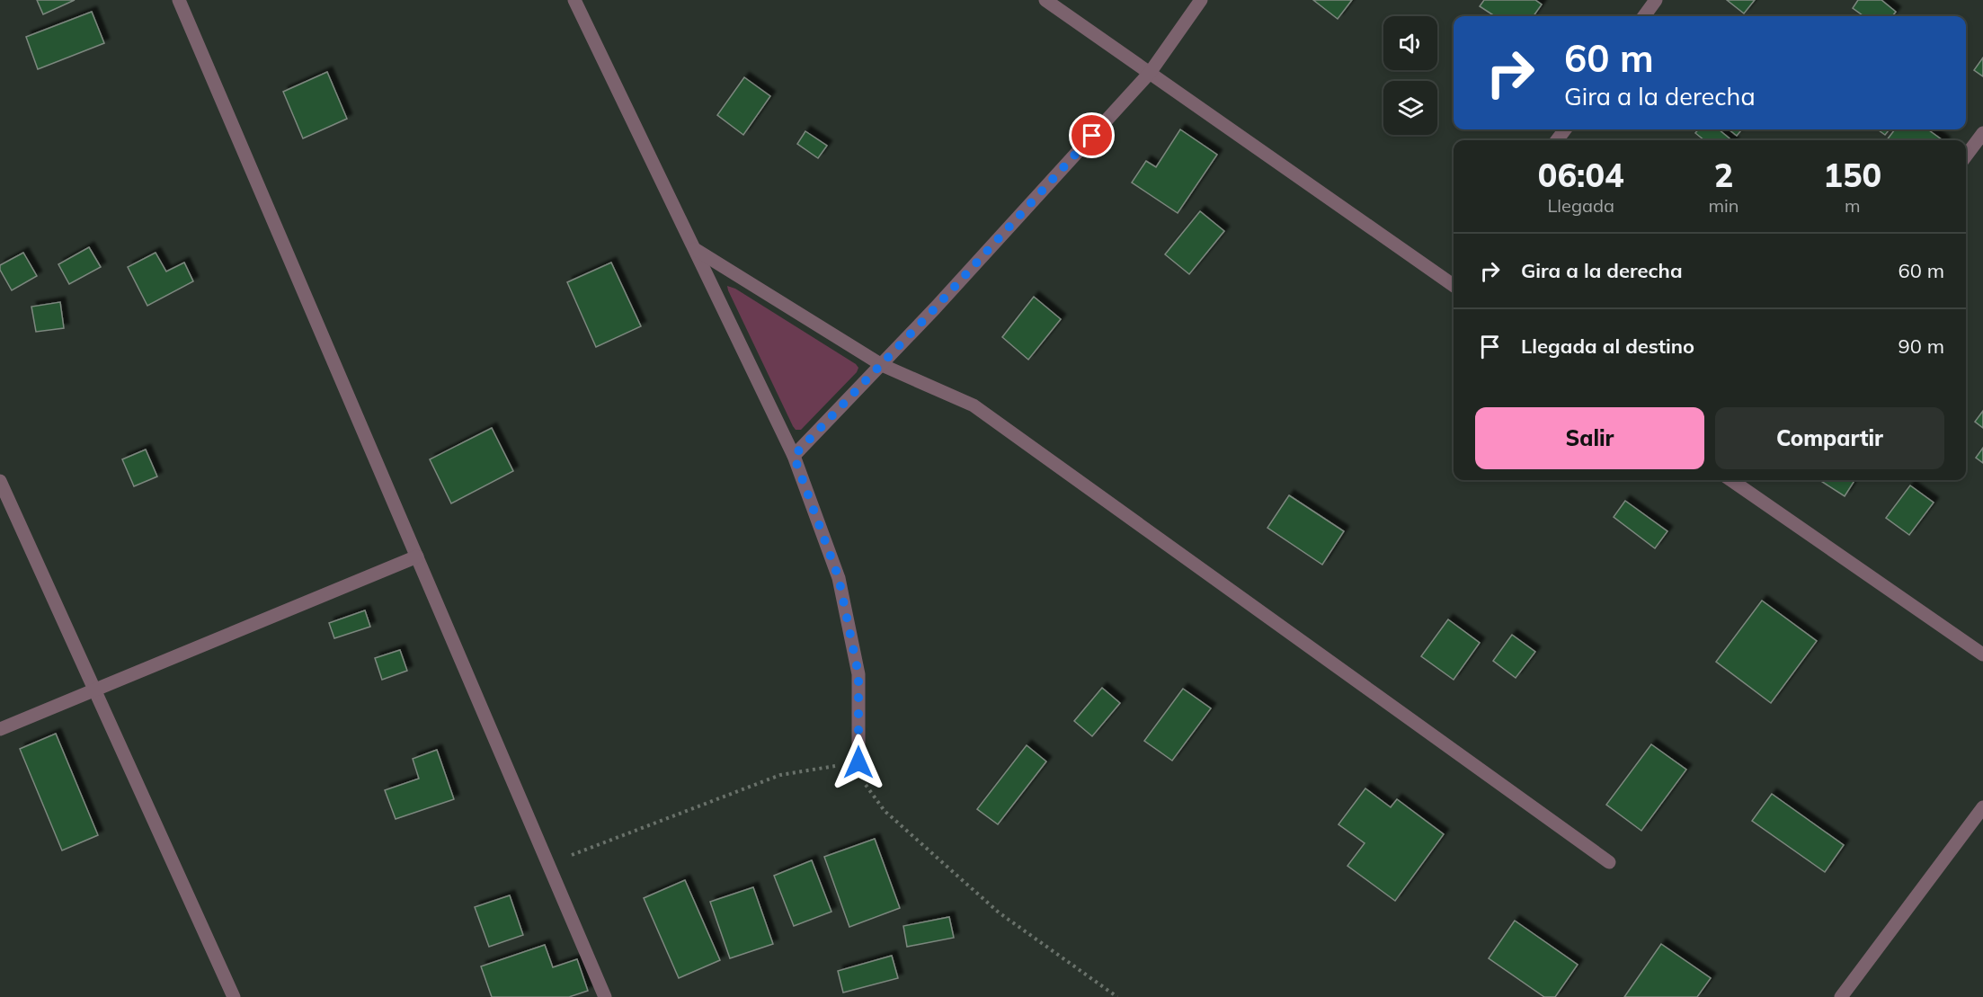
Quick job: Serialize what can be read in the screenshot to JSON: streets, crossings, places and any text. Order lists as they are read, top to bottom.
{
  "page": {
    "turn": ["60 m", "Gira a la derecha"],
    "eta": [
      "06:04",
      "Llegada",
      "2",
      "min",
      "150",
      "m"
    ],
    "list": [
      {
        "name": "Gira a la derecha",
        "value": "60 m"
      },
      {
        "name": "Llegada al destino",
        "value": "90 m"
      }
    ],
    "buttons": ["Salir", "Compartir"]
  }
}
